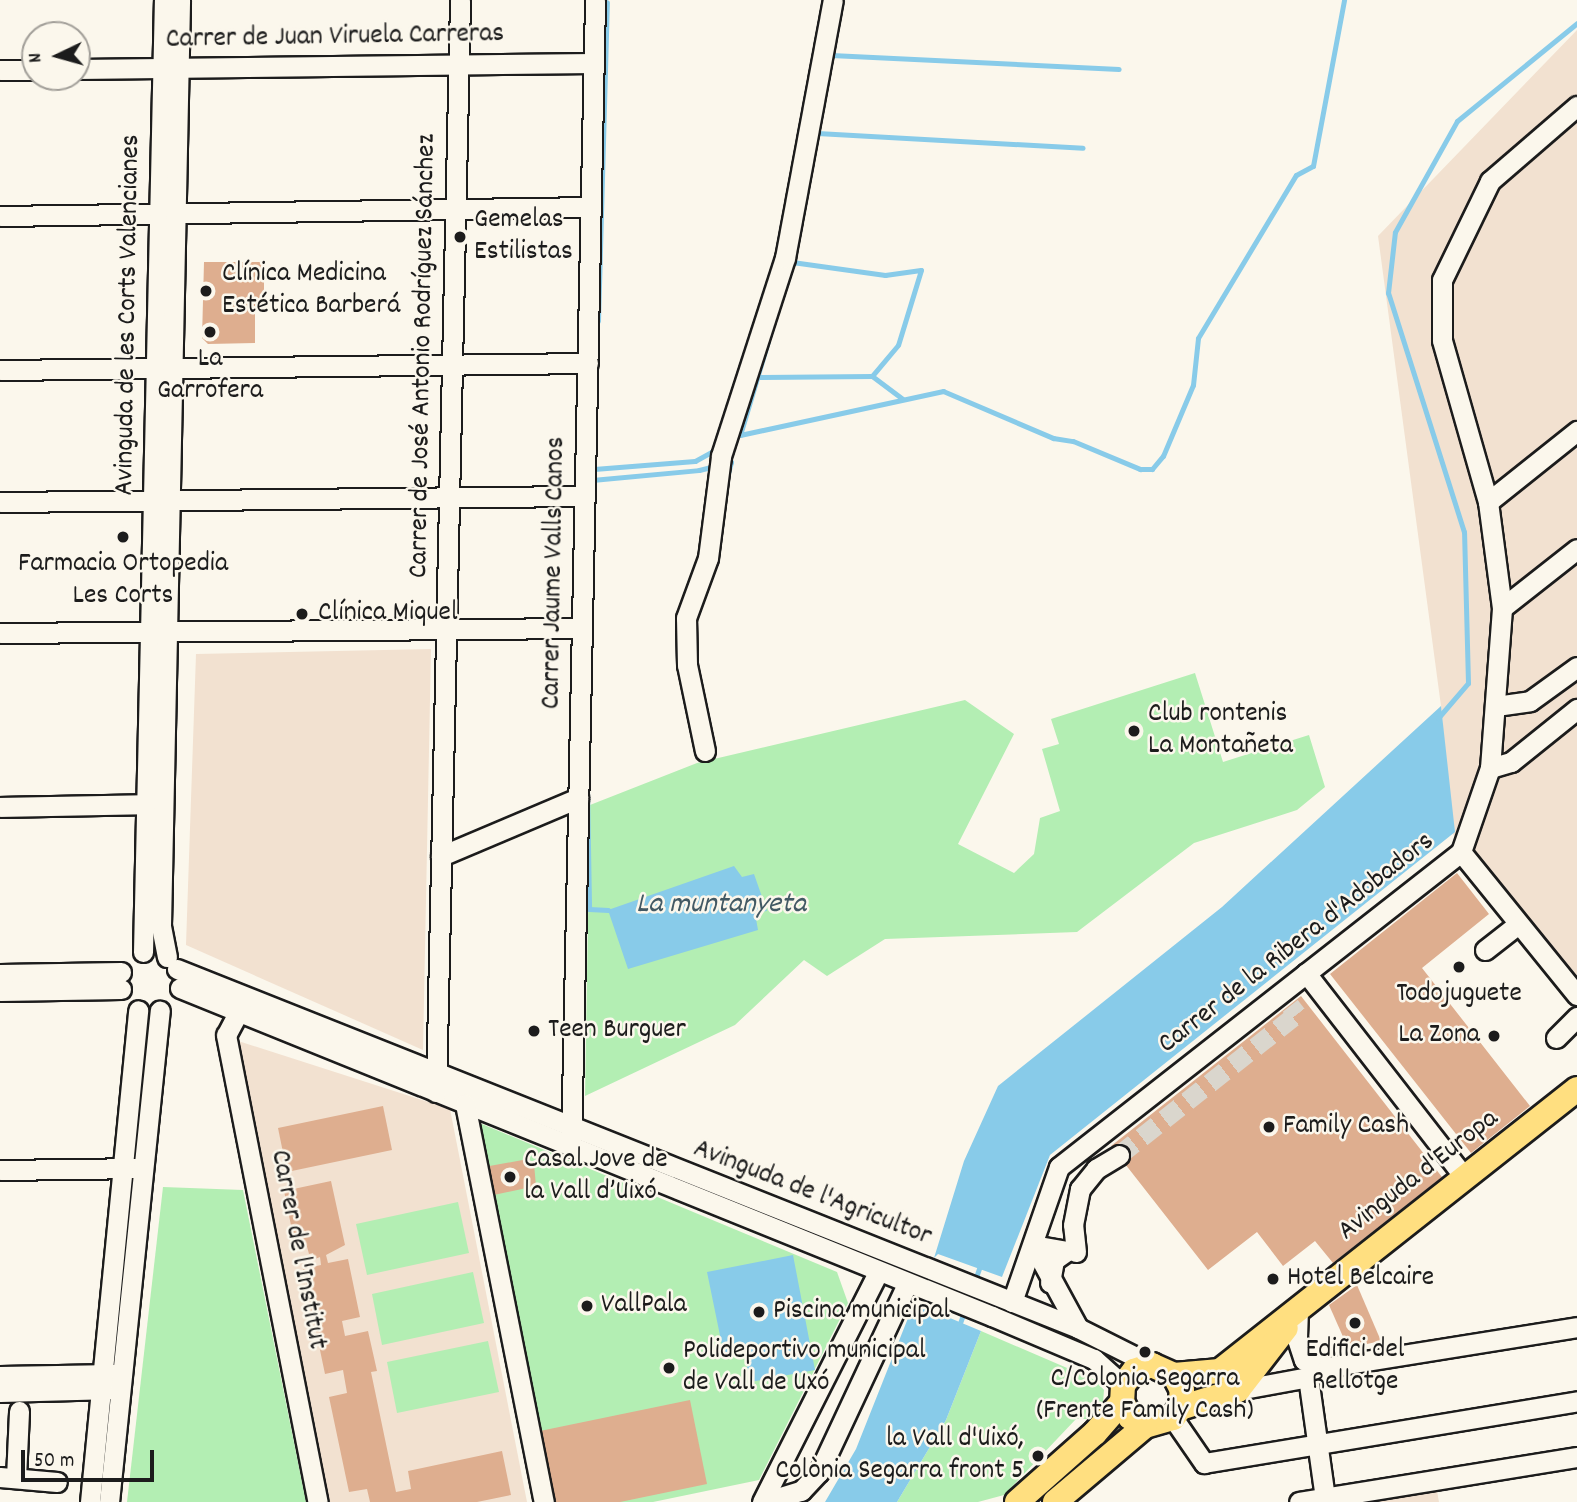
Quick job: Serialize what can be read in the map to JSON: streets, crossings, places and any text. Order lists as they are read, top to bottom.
{
  "streets": {
    "main road": ["Avinguda d'Europa"],
    "street": [
      "Carrer de Juan Viruela Carreras",
      "Avinguda de les Corts Valencianes",
      "Carrer de José Antonio Rodríguez Sánchez",
      "Carrer Jaume Valls Canos",
      "Carrer de la Ribera d'Adobadors",
      "Avinguda de l'Agricultor",
      "Carrer de l'Institut"
    ]
  },
  "crossings": [
    ["Carrer de Juan Viruela Carreras", "Avinguda de les Corts Valencianes"],
    ["Carrer de Juan Viruela Carreras", "Carrer de José Antonio Rodríguez Sánchez"],
    ["Carrer de Juan Viruela Carreras", "Carrer Jaume Valls Canos"],
    ["Avinguda de les Corts Valencianes", "Avinguda de l'Agricultor"],
    ["Carrer de José Antonio Rodríguez Sánchez", "Avinguda de l'Agricultor"],
    ["Carrer Jaume Valls Canos", "Avinguda de l'Agricultor"],
    ["Carrer de la Ribera d'Adobadors", "Avinguda de l'Agricultor"],
    ["Avinguda d'Europa", "Avinguda de l'Agricultor"],
    ["Avinguda de l'Agricultor", "Carrer de l'Institut"]
  ],
  "water": ["La muntanyeta"],
  "places": [
    "Gemelas Estilistas",
    "Clínica Medicina Estética Barberá",
    "La Garrofera",
    "Farmacia Ortopedia Les Corts",
    "Clínica Miquel",
    "Club rontenis La Montañeta",
    "Todojuguete",
    "Teen Burguer",
    "La Zona",
    "Family Cash",
    "Casal Jove de la Vall d’Uixó",
    "Hotel Belcaire",
    "VallPala",
    "Piscina municipal",
    "Edifici del Rellotge",
    "C/Colonia Segarra (Frente Family Cash)",
    "Polideportivo municipal de Vall de Uxó",
    "la Vall d'Uixó, Colònia Segarra front 5"
  ],
  "scale_bar": "50 m",
  "north": "left"
}
